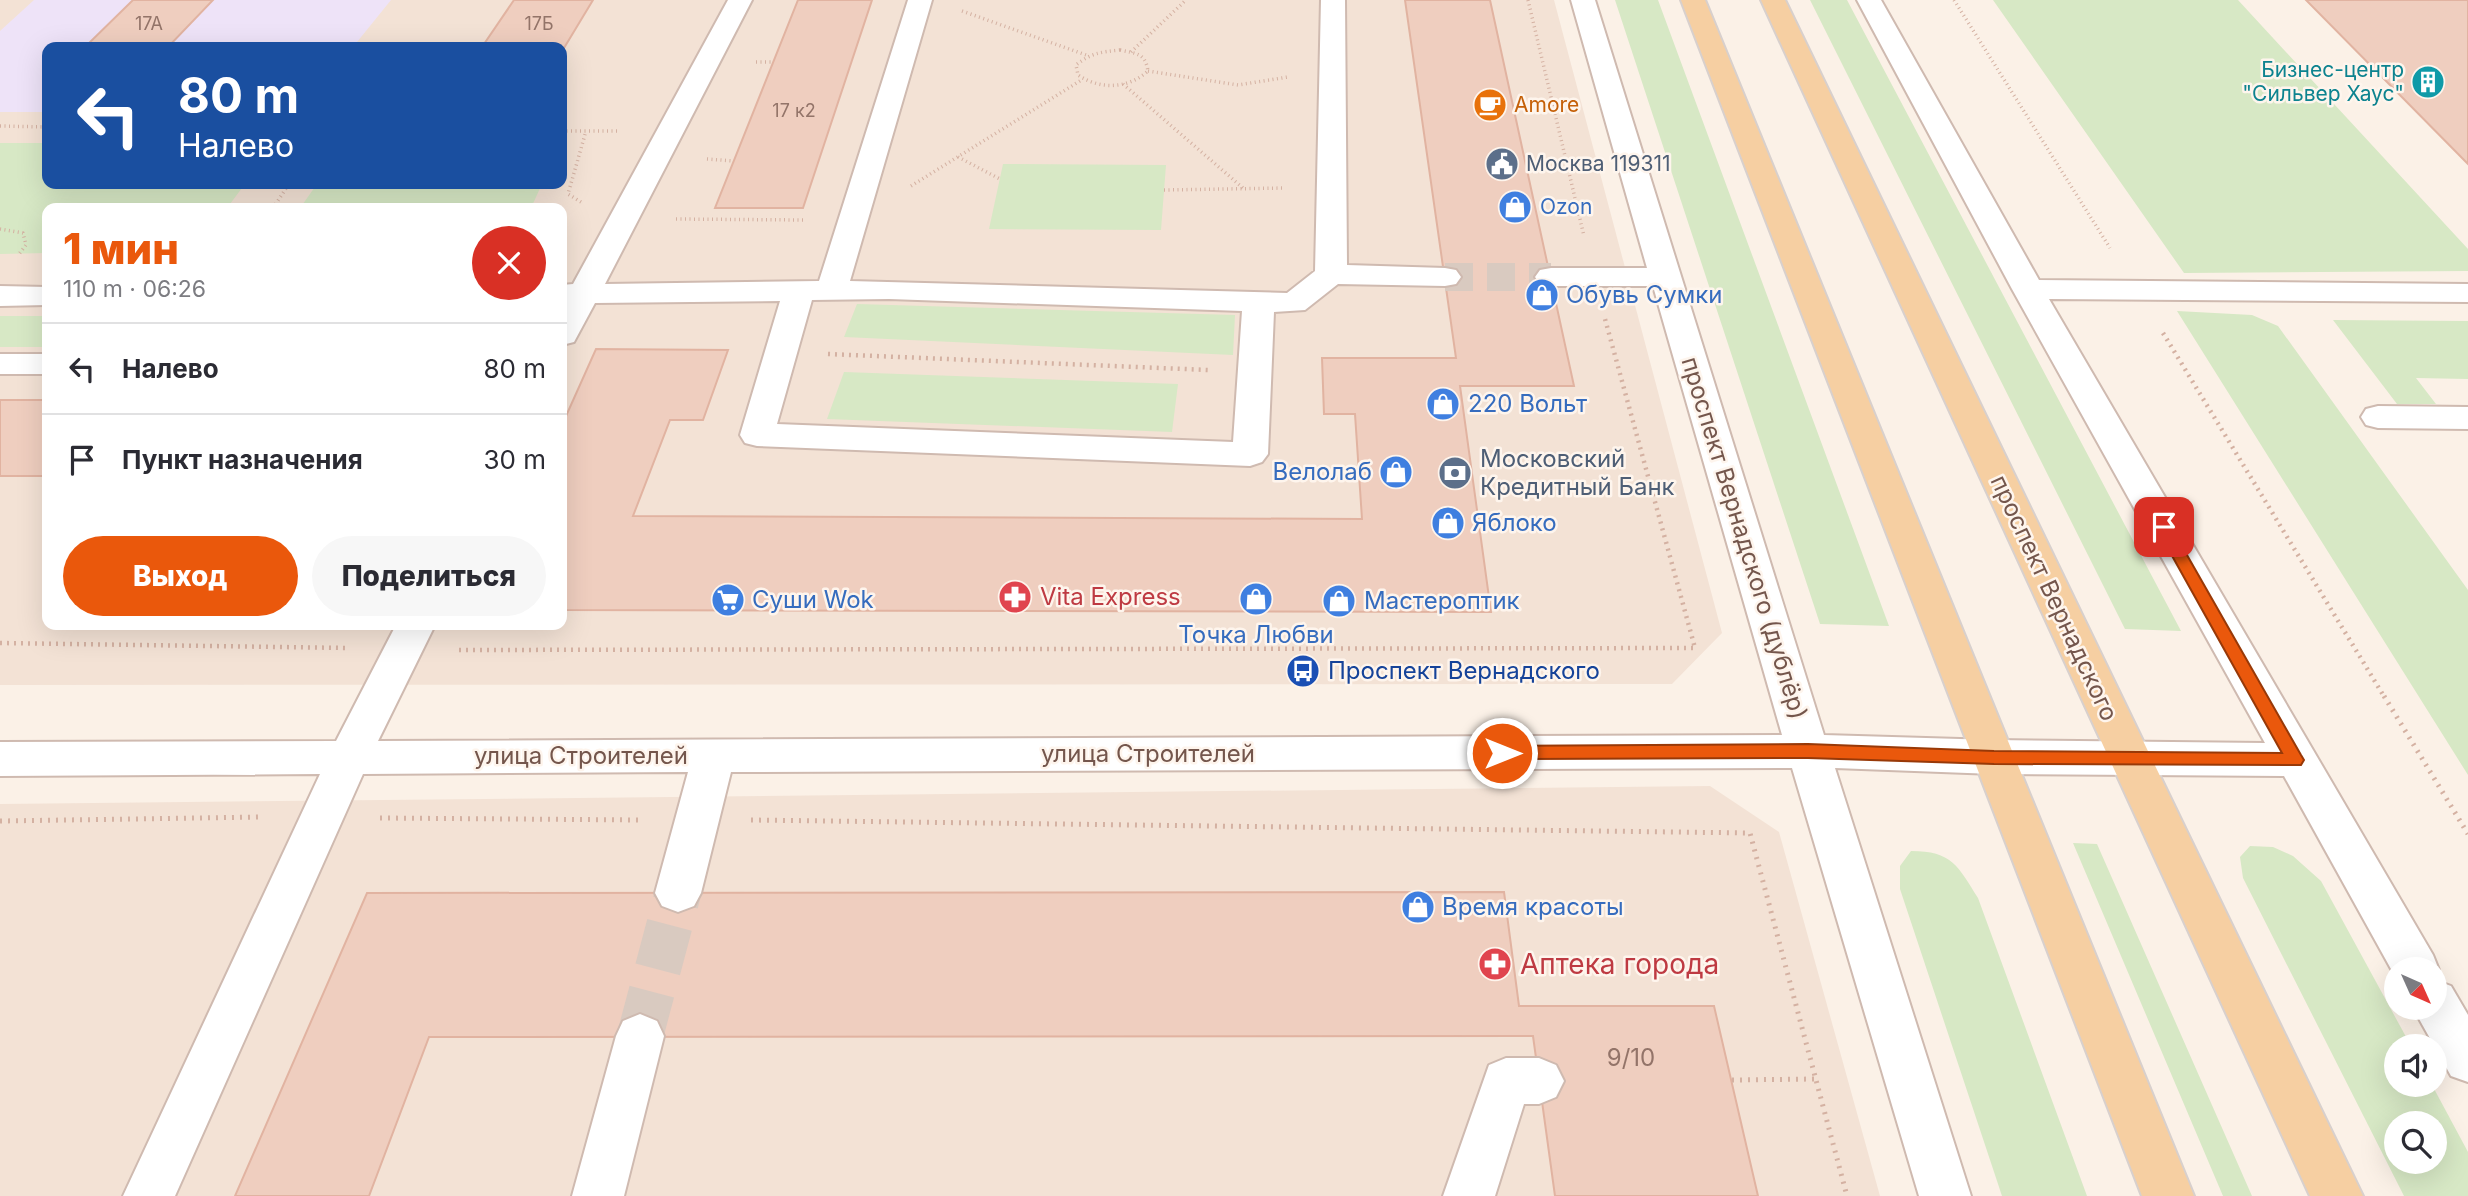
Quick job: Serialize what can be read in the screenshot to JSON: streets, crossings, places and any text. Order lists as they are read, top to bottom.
{
  "streets": {
    "main road": ["проспект Вернадского"],
    "street": ["проспект Вернадского (дублёр)", "улица Строителей"]
  },
  "crossings": [
    ["проспект Вернадского (дублёр)", "улица Строителей"],
    ["проспект Вернадского", "улица Строителей"]
  ],
  "places": {
    "building": ["Бизнес-центр \"Сильвер Хаус\""],
    "cafe": ["Amore"],
    "public building": ["Москва 119311"],
    "shop": [
      "Ozon",
      "Обувь Сумки",
      "220 Вольт",
      "Велолаб",
      "Яблоко",
      "Точка Любви",
      "Мастероптик",
      "Время красоты"
    ],
    "bank": ["Московский Кредитный Банк"],
    "pharmacy": ["Vita Express", "Аптека города"],
    "supermarket": ["Суши Wok"],
    "bus stop": ["Проспект Вернадского"]
  },
  "house_numbers": [
    "17А",
    "17Б",
    "17 к2",
    "9/10"
  ],
  "north": "bottom right",
  "page": {
    "turn": ["80 m", "Налево"],
    "heading": ["1 мин", "110 m · 06:26"],
    "list": [
      {
        "name": "Налево",
        "value": "80 m"
      },
      {
        "name": "Пункт назначения",
        "value": "30 m"
      }
    ],
    "buttons": ["Выход", "Поделиться"]
  }
}
